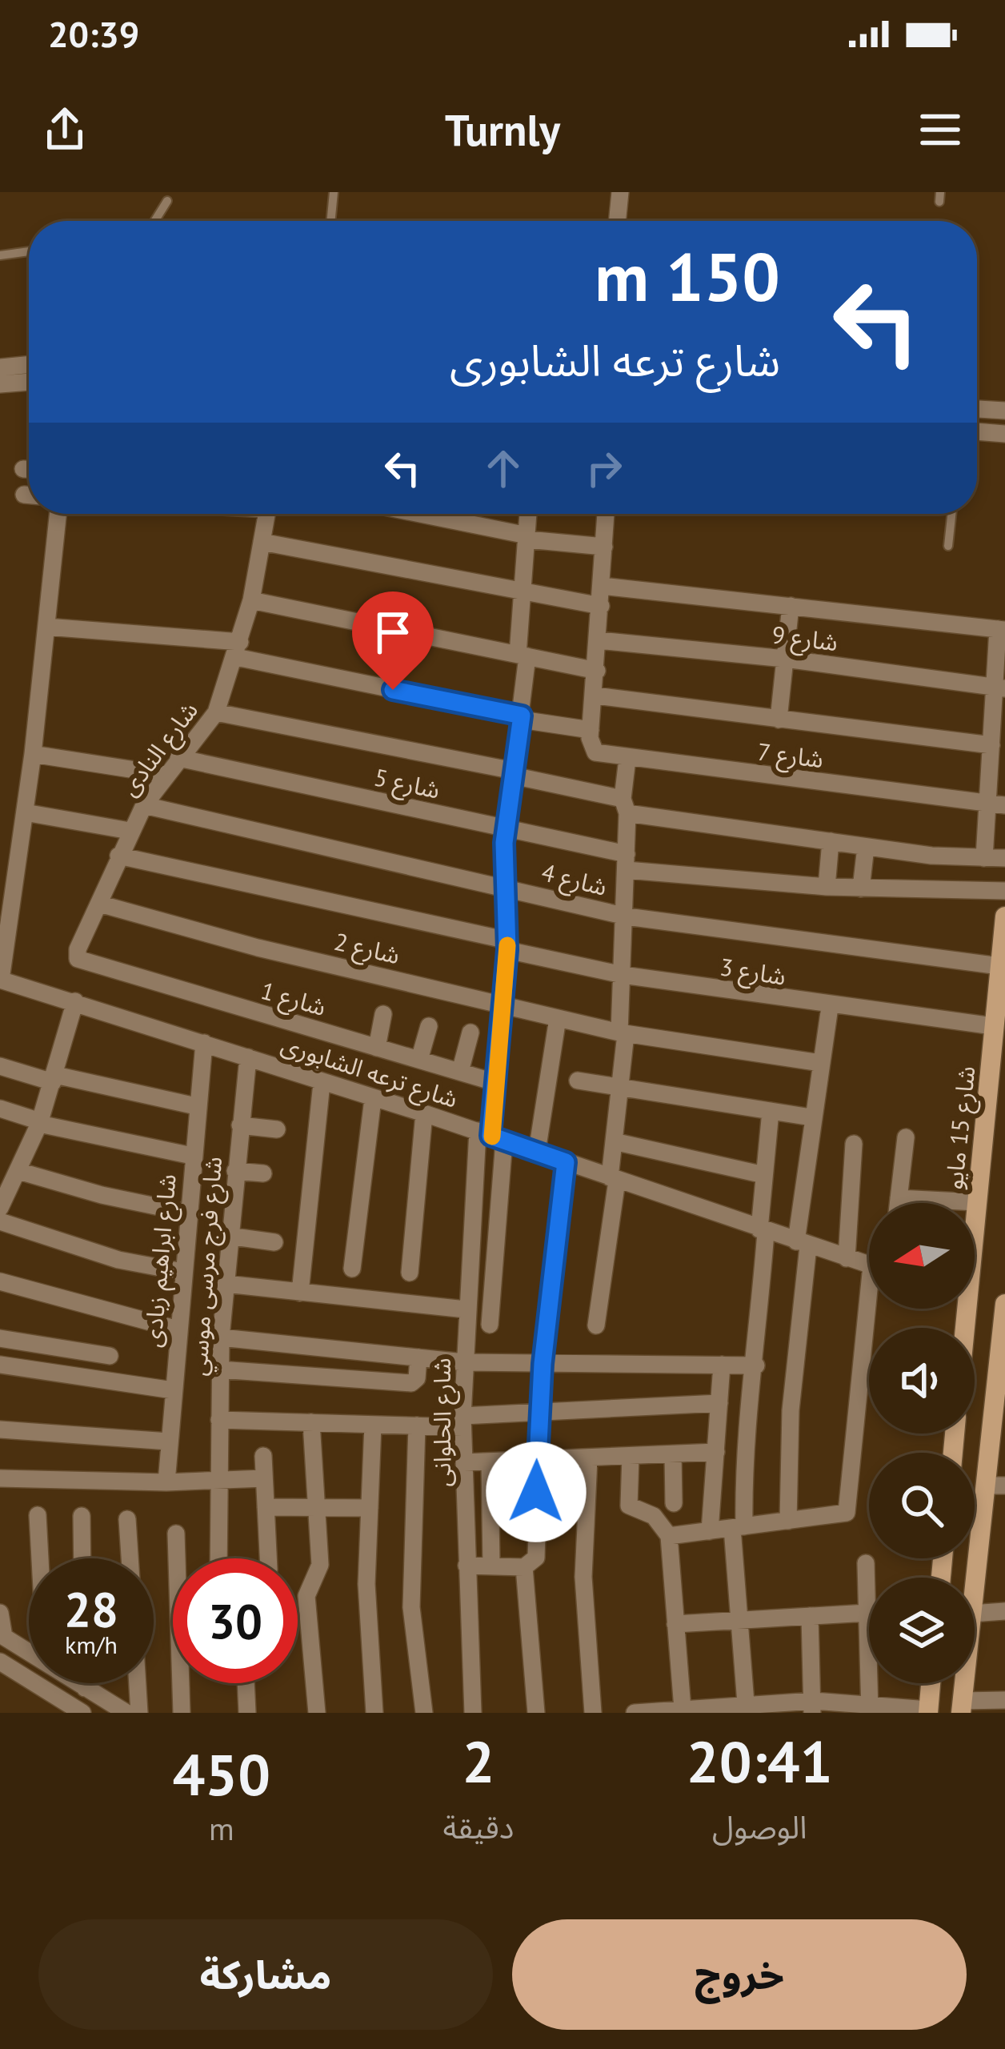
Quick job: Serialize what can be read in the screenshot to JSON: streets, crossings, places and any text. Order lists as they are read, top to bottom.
{
  "streets": {
    "main road": ["شارع 15 مايو"],
    "street": [
      "شارع 9",
      "شارع النادى",
      "شارع 7",
      "شارع 5",
      "شارع 4",
      "شارع 2",
      "شارع 3",
      "شارع 1",
      "شارع ترعه الشابورى",
      "شارع ابراهيم زبادى",
      "شارع فرج مرسى موسي",
      "شارع الحلوانى"
    ]
  },
  "crossings": [
    ["شارع النادى", "شارع 5"],
    ["شارع النادى", "شارع 4"],
    ["شارع النادى", "شارع 2"],
    ["شارع النادى", "شارع 3"],
    ["شارع النادى", "شارع 1"],
    ["شارع 4", "شارع 15 مايو"],
    ["شارع 3", "شارع 15 مايو"],
    ["شارع ترعه الشابورى", "شارع ابراهيم زبادى"],
    ["شارع ترعه الشابورى", "شارع فرج مرسى موسي"],
    ["شارع ترعه الشابورى", "شارع الحلوانى"]
  ],
  "north": "left",
  "page": {
    "status": "20:39",
    "header": "Turnly",
    "turn": ["150 m", "شارع ترعه الشابورى"],
    "speed": "28 km/h",
    "limit": "30",
    "eta": [
      "20:41",
      "الوصول",
      "2",
      "دقيقة",
      "450",
      "m"
    ],
    "buttons": ["خروج", "مشاركة"]
  }
}
